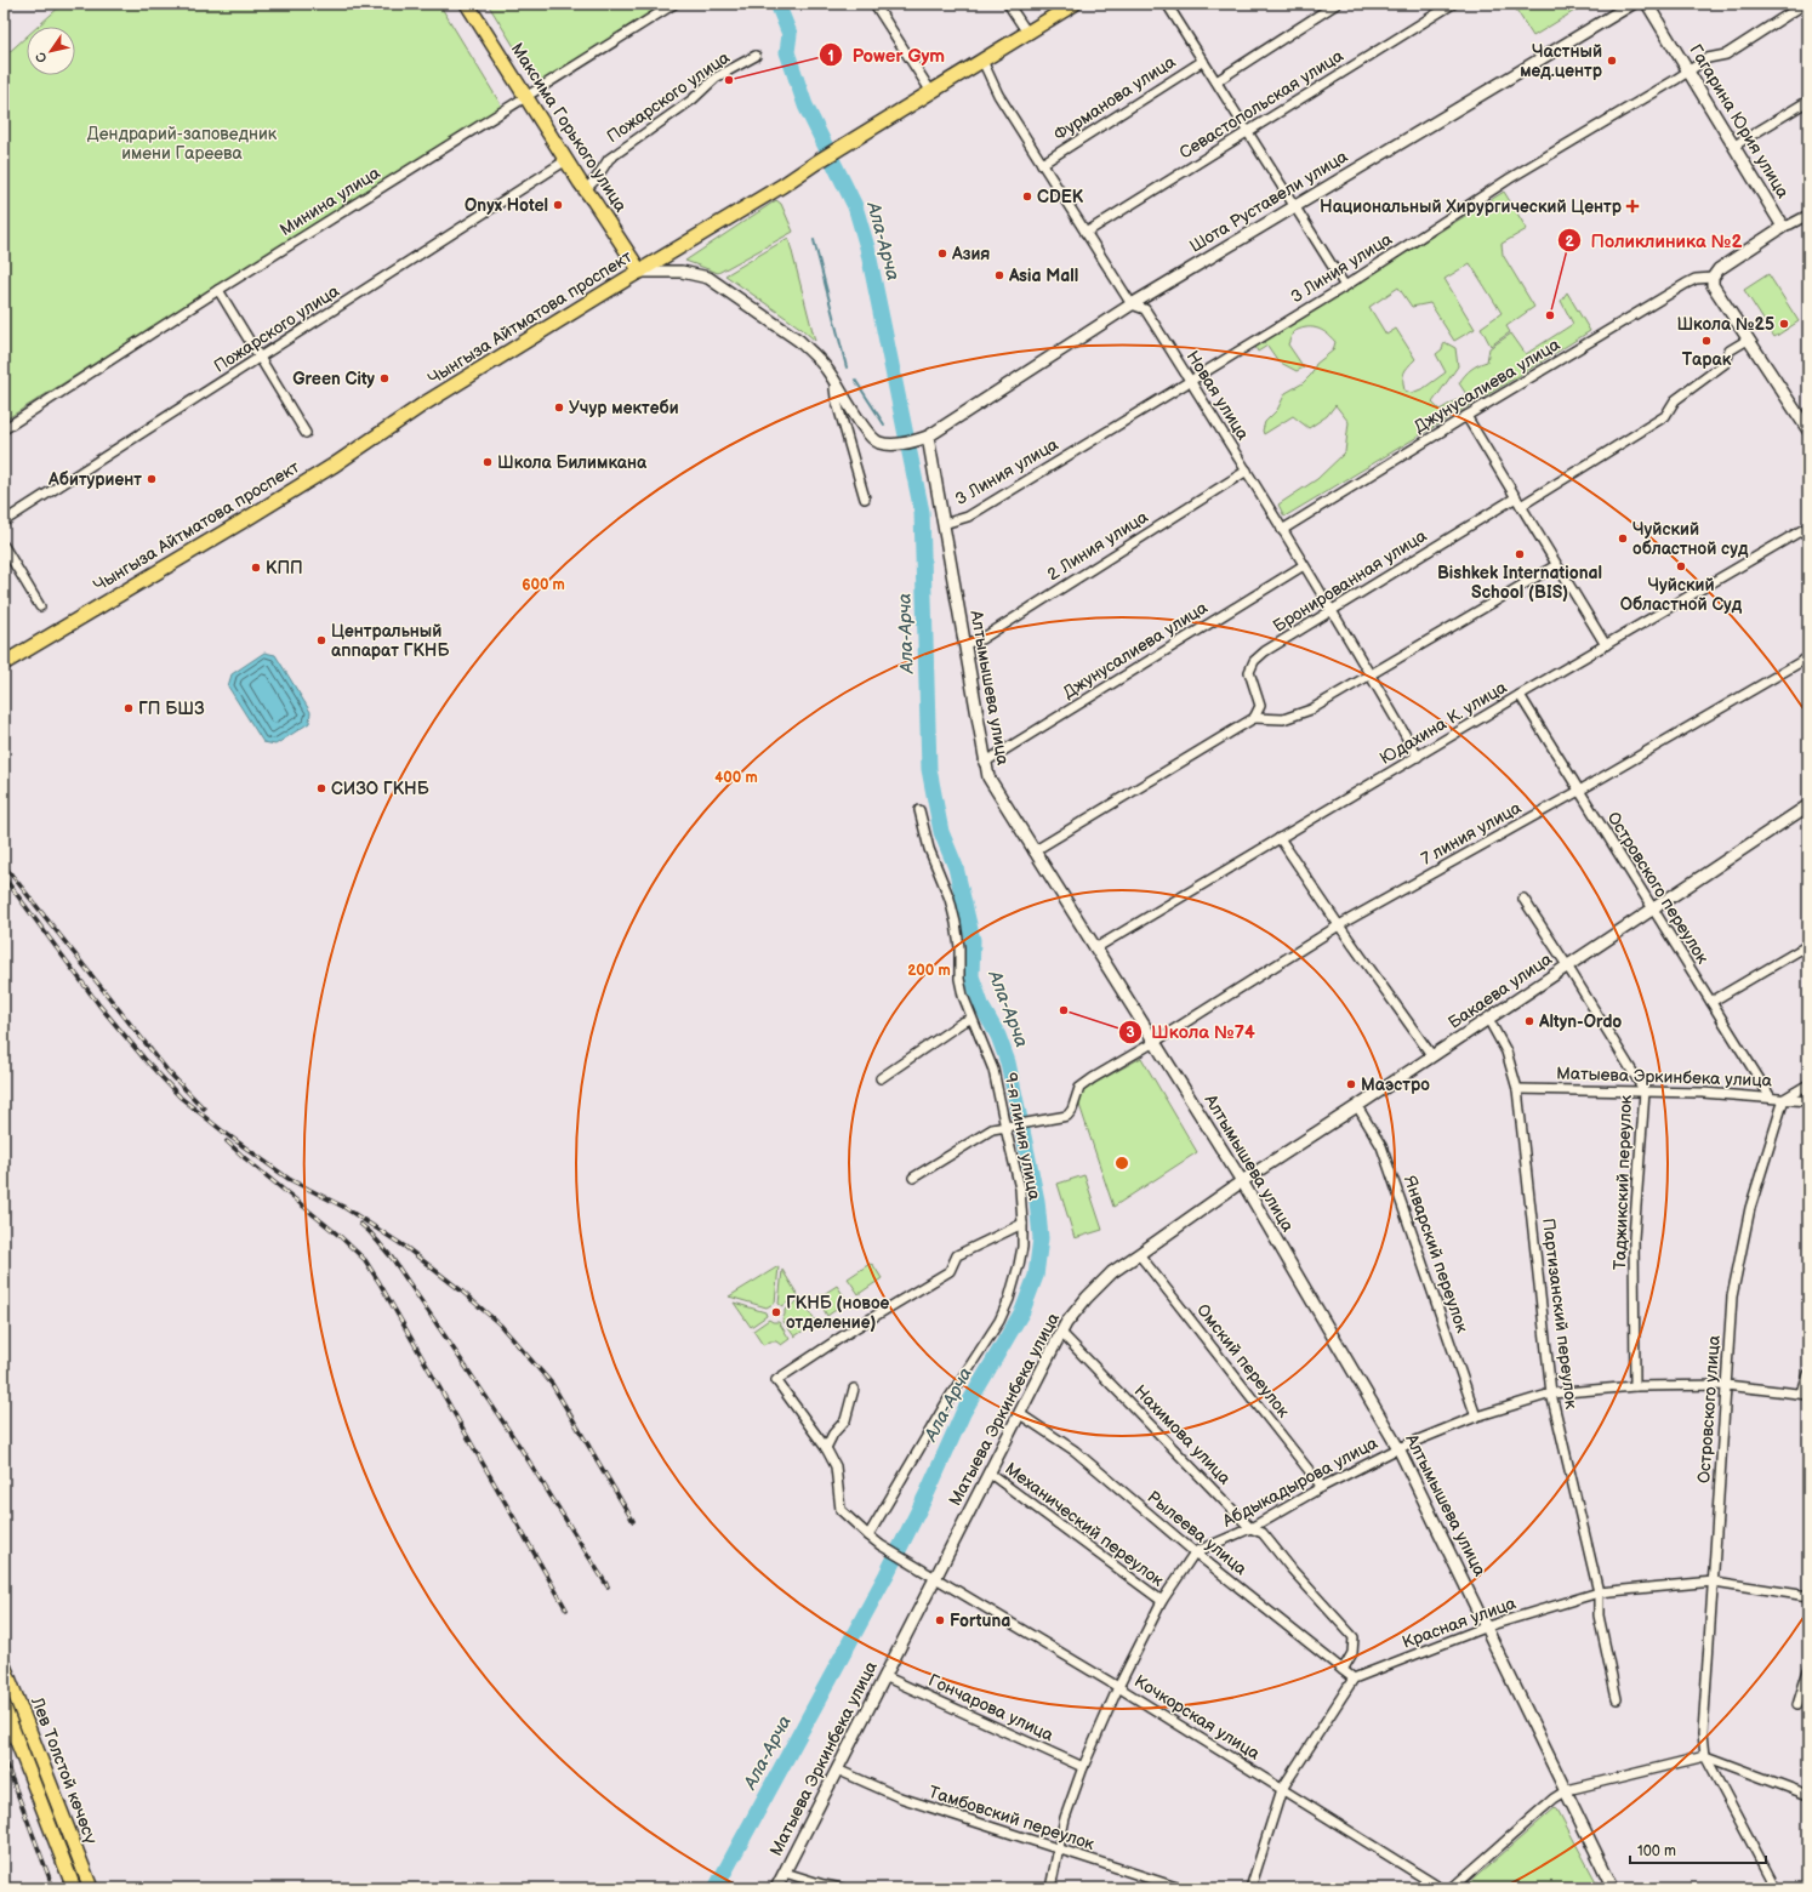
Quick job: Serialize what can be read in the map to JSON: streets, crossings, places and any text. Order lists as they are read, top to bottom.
{
  "streets": {
    "main road": [
      "Гагарина Юрия улица",
      "Максима Горького улица",
      "Шота Руставели улица",
      "Чынгыза Айтматова проспект",
      "Алтымышева улица",
      "Бакаева улица",
      "Матыева Эркинбека улица",
      "Лев Толстой көчөсү"
    ],
    "street": [
      "Пожарского улица",
      "Фурманова улица",
      "Севастопольская улица",
      "Минина улица",
      "3 Линия улица",
      "Джунусалиева улица",
      "Новая улица",
      "2 Линия улица",
      "Бронированная улица",
      "Юдахина К. улица",
      "7 линия улица",
      "Островского переулок",
      "9-я линия улица",
      "Таджикский переулок",
      "Январский переулок",
      "Партизанский переулок",
      "Омский переулок",
      "Островского улица",
      "Нахимова улица",
      "Абдыкадырова улица",
      "Механический переулок",
      "Рылеева улица",
      "Красная улица",
      "Гончарова улица",
      "Кочкорская улица",
      "Тамбовский переулок"
    ]
  },
  "crossings": [
    ["Пожарского улица", "Максима Горького улица"],
    ["Фурманова улица", "Новая улица"],
    ["Севастопольская улица", "Новая улица"],
    ["Гагарина Юрия улица", "3 Линия улица"],
    ["Максима Горького улица", "Минина улица"],
    ["Максима Горького улица", "Чынгыза Айтматова проспект"],
    ["Шота Руставели улица", "Новая улица"],
    ["Шота Руставели улица", "Алтымышева улица"],
    ["3 Линия улица", "Новая улица"],
    ["3 Линия улица", "Алтымышева улица"],
    ["Чынгыза Айтматова проспект", "Новая улица"],
    ["Джунусалиева улица", "Новая улица"],
    ["Джунусалиева улица", "Алтымышева улица"],
    ["Новая улица", "2 Линия улица"],
    ["Новая улица", "Бронированная улица"],
    ["Новая улица", "Юдахина К. улица"],
    ["2 Линия улица", "Алтымышева улица"],
    ["Алтымышева улица", "Юдахина К. улица"],
    ["Алтымышева улица", "7 линия улица"],
    ["Алтымышева улица", "Матыева Эркинбека улица"],
    ["Алтымышева улица", "Абдыкадырова улица"],
    ["Алтымышева улица", "Красная улица"],
    ["Юдахина К. улица", "Островского переулок"],
    ["7 линия улица", "Островского переулок"],
    ["7 линия улица", "9-я линия улица"],
    ["Островского переулок", "Бакаева улица"],
    ["Островского переулок", "Матыева Эркинбека улица"],
    ["Бакаева улица", "Матыева Эркинбека улица"],
    ["Бакаева улица", "Таджикский переулок"],
    ["Бакаева улица", "Партизанский переулок"],
    ["Матыева Эркинбека улица", "Таджикский переулок"],
    ["Матыева Эркинбека улица", "Январский переулок"],
    ["Матыева Эркинбека улица", "Партизанский переулок"],
    ["Матыева Эркинбека улица", "Омский переулок"],
    ["Матыева Эркинбека улица", "Островского улица"],
    ["Матыева Эркинбека улица", "Нахимова улица"],
    ["Матыева Эркинбека улица", "Механический переулок"],
    ["Матыева Эркинбека улица", "Рылеева улица"],
    ["Матыева Эркинбека улица", "Гончарова улица"],
    ["Матыева Эркинбека улица", "Кочкорская улица"],
    ["Матыева Эркинбека улица", "Тамбовский переулок"],
    ["Таджикский переулок", "Абдыкадырова улица"],
    ["Январский переулок", "Абдыкадырова улица"],
    ["Партизанский переулок", "Абдыкадырова улица"],
    ["Партизанский переулок", "Красная улица"],
    ["Омский переулок", "Абдыкадырова улица"],
    ["Островского улица", "Абдыкадырова улица"],
    ["Островского улица", "Красная улица"],
    ["Нахимова улица", "Абдыкадырова улица"],
    ["Нахимова улица", "Рылеева улица"],
    ["Абдыкадырова улица", "Рылеева улица"],
    ["Рылеева улица", "Красная улица"]
  ],
  "water": ["Ала-Арча"],
  "parks": ["Дендрарий-заповедник имени Гареева"],
  "places": {
    "other": [
      "Частный мед.центр",
      "Power Gym",
      "CDEK",
      "Onyx Hotel",
      "Азия",
      "Asia Mall",
      "Поликлиника №2",
      "Школа №25",
      "Тарак",
      "Green City",
      "Учур мектеби",
      "Школа Билимкана",
      "Абитуриент",
      "Чуйский областной суд",
      "Bishkek International School (BIS)",
      "Чуйский Областной Суд",
      "КПП",
      "Центральный аппарат ГКНБ",
      "ГП БШЗ",
      "СИЗО ГКНБ",
      "Школа №74",
      "Altyn-Ordo",
      "Маэстро",
      "ГКНБ (новое отделение)",
      "Fortuna"
    ],
    "health": ["Национальный Хирургический Центр"]
  },
  "scale_bar": "100 m",
  "north": "bottom left",
  "rings": ["600 m", "400 m", "200 m"]
}
